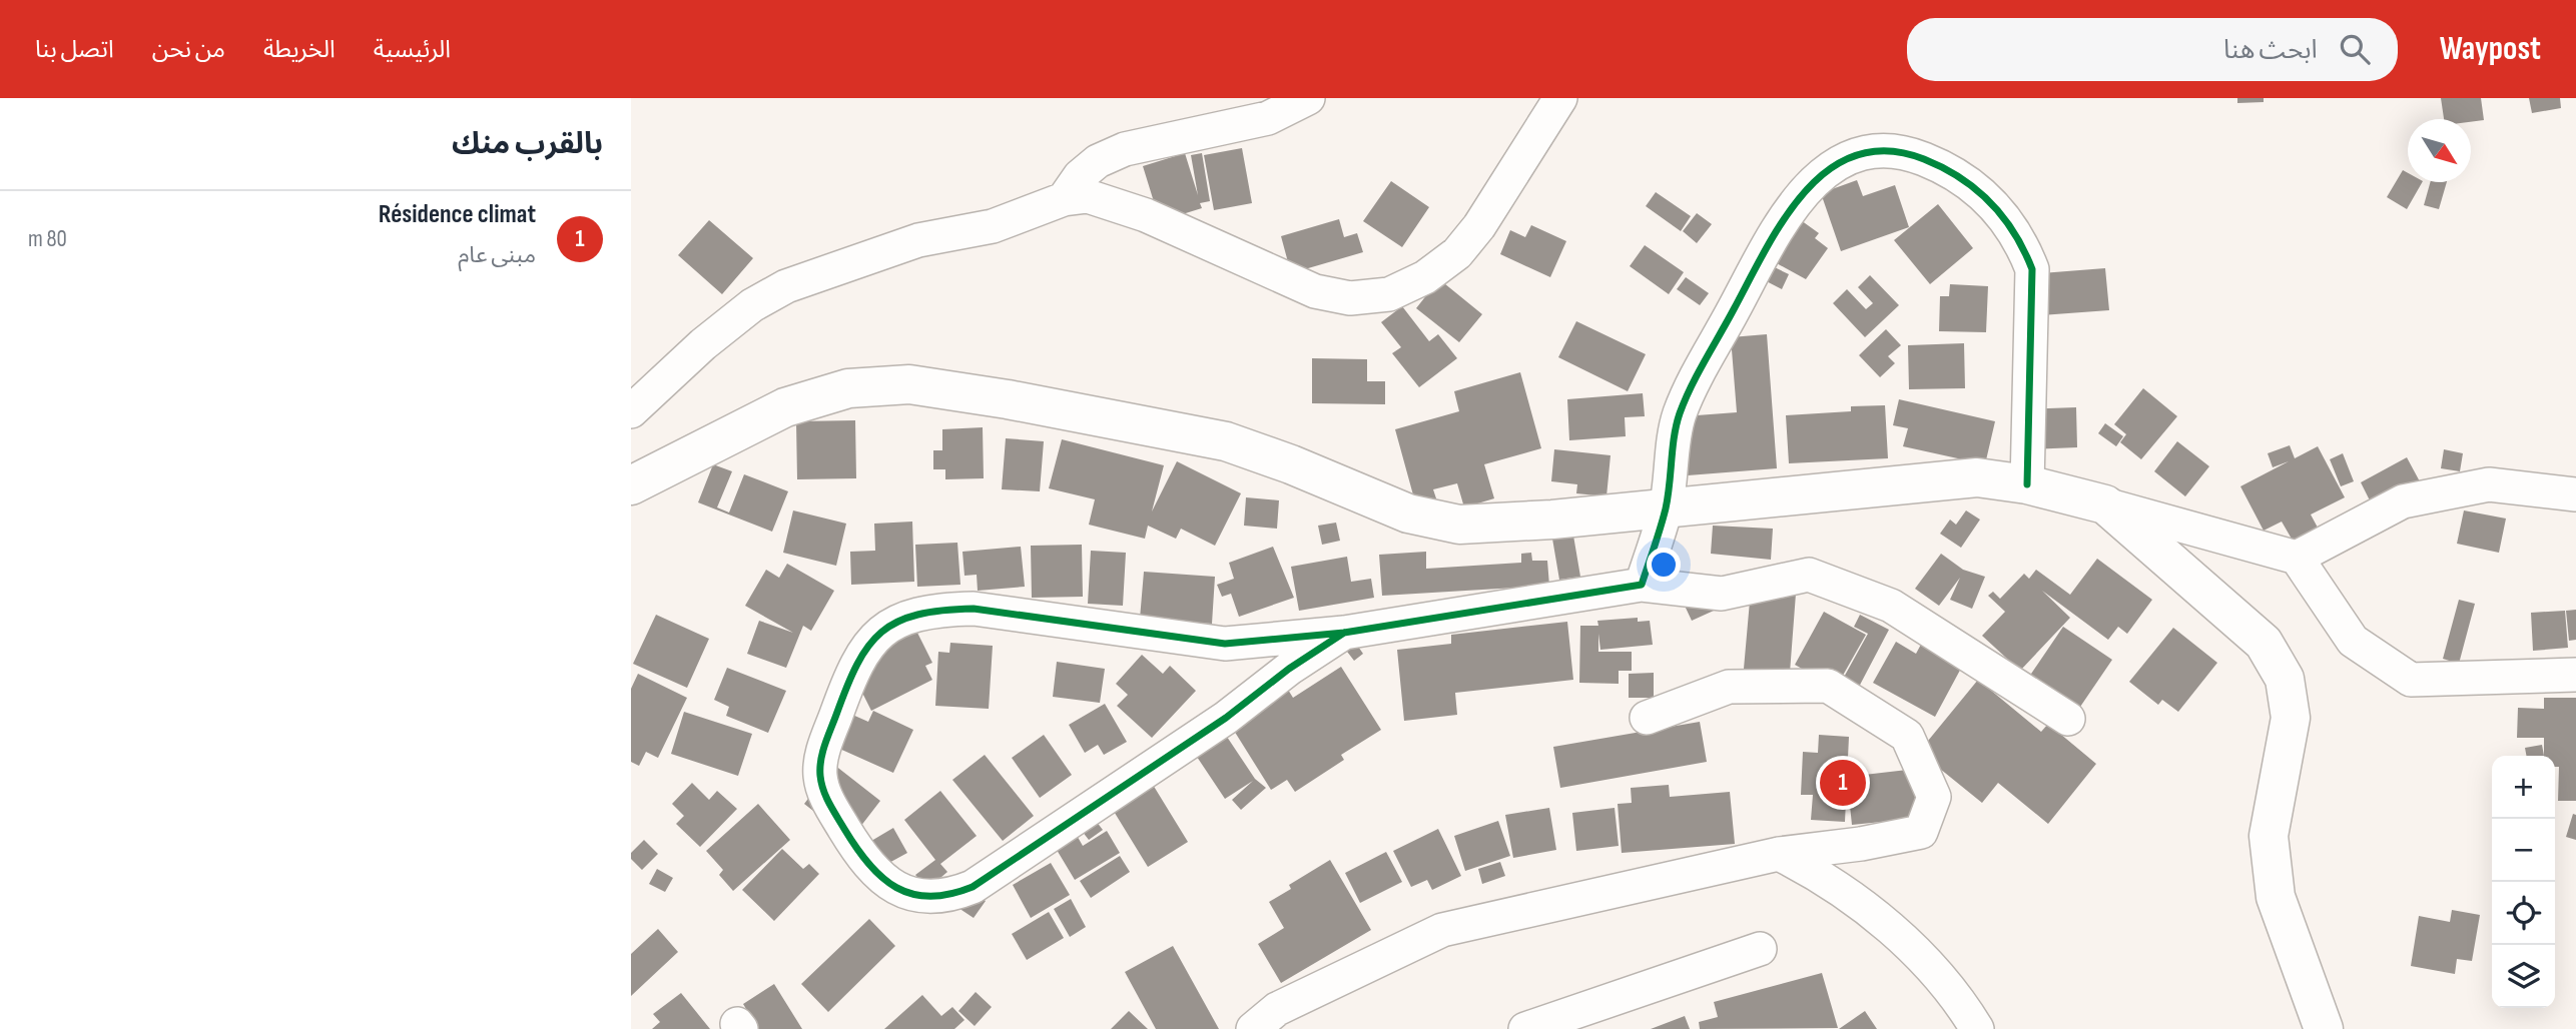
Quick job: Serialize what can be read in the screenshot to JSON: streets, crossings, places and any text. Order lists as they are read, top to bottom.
{
  "north": "bottom right",
  "page": {
    "header": "Waypost",
    "search": "ابحث هنا",
    "nav": [
      "الرئيسية",
      "الخريطة",
      "من نحن",
      "اتصل بنا"
    ],
    "heading": "بالقرب منك",
    "list": [
      {
        "mark": "1",
        "name": "Résidence climat",
        "note": "مبنى عام",
        "value": "80 m"
      }
    ],
    "map_buttons": ["+", "−"],
    "pins": "1"
  }
}
